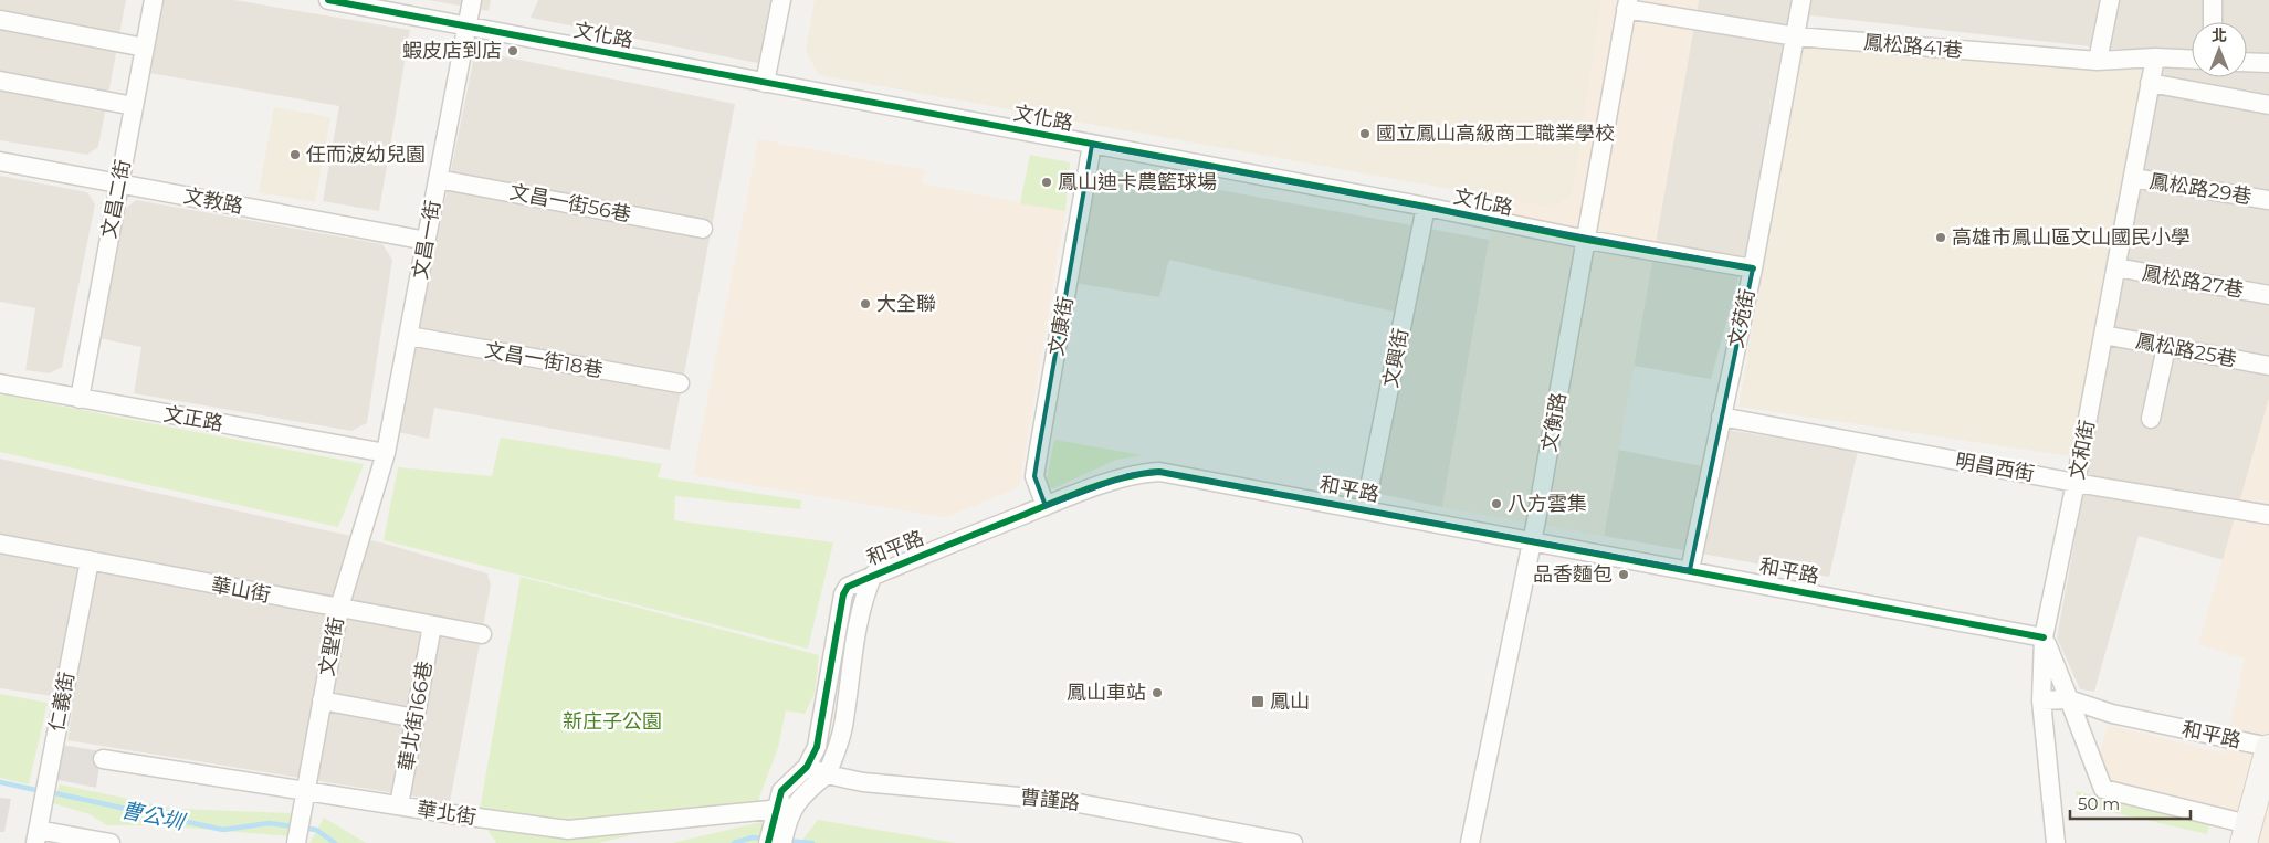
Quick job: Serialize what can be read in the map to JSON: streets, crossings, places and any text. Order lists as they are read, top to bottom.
{
  "streets": {
    "street": [
      "文化路",
      "鳳松路41巷",
      "鳳松路29巷",
      "文昌二街",
      "文教路",
      "文昌一街56巷",
      "文昌一街",
      "鳳松路27巷",
      "文苑街",
      "文康街",
      "鳳松路25巷",
      "文興街",
      "文昌一街18巷",
      "文正路",
      "文衡路",
      "文和街",
      "明昌西街",
      "和平路",
      "華山街",
      "文聖街",
      "仁義街",
      "華北街166巷",
      "曹謹路",
      "華北街"
    ]
  },
  "crossings": [
    ["文化路", "文昌一街"],
    ["文化路", "文苑街"],
    ["文化路", "文康街"],
    ["文化路", "文興街"],
    ["文化路", "文衡路"],
    ["鳳松路41巷", "文苑街"],
    ["鳳松路41巷", "文衡路"],
    ["鳳松路41巷", "文和街"],
    ["鳳松路29巷", "文和街"],
    ["文昌二街", "文教路"],
    ["文昌二街", "文正路"],
    ["文教路", "文昌一街"],
    ["文昌一街56巷", "文昌一街"],
    ["文昌一街", "文昌一街18巷"],
    ["文昌一街", "文正路"],
    ["文昌一街", "文聖街"],
    ["鳳松路27巷", "文和街"],
    ["文苑街", "明昌西街"],
    ["文苑街", "和平路"],
    ["文康街", "和平路"],
    ["鳳松路25巷", "文和街"],
    ["文興街", "和平路"],
    ["文正路", "文聖街"],
    ["文衡路", "和平路"],
    ["文和街", "明昌西街"],
    ["文和街", "和平路"],
    ["和平路", "曹謹路"],
    ["華山街", "文聖街"],
    ["華山街", "仁義街"],
    ["華山街", "華北街166巷"],
    ["文聖街", "華北街"],
    ["華北街166巷", "華北街"]
  ],
  "water": ["曹公圳"],
  "parks": ["新庄子公園"],
  "places": {
    "other": [
      "蝦皮店到店",
      "國立鳳山高級商工職業學校",
      "任而波幼兒園",
      "鳳山迪卡農籃球場",
      "高雄市鳳山區文山國民小學",
      "大全聯",
      "八方雲集",
      "品香麵包",
      "鳳山車站"
    ],
    "transit": ["鳳山"]
  },
  "scale_bar": "50 m",
  "north": "top"
}
